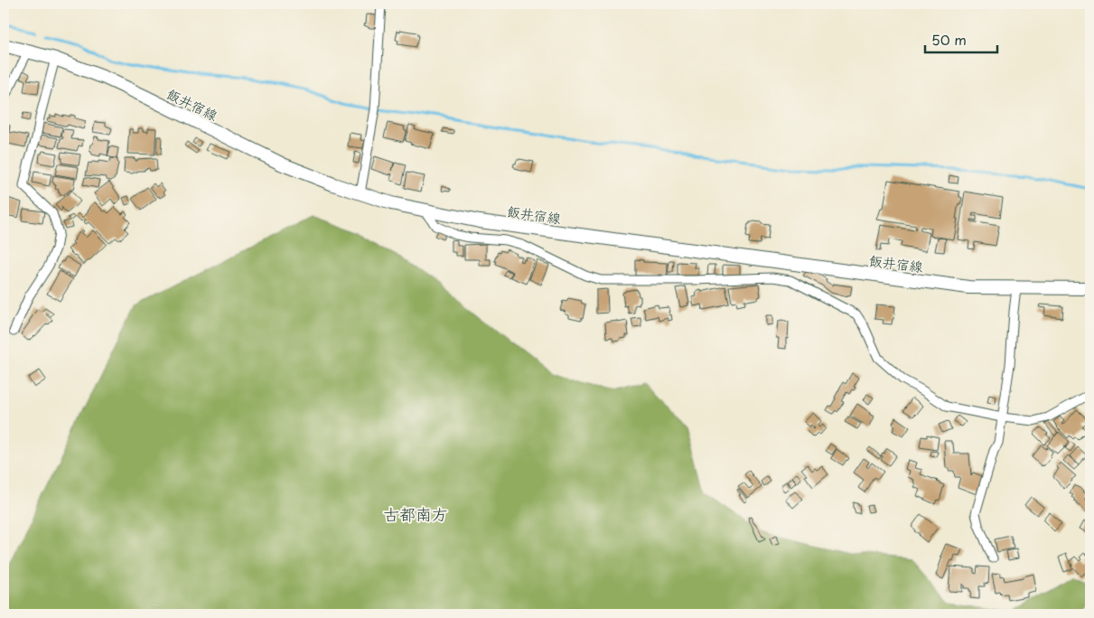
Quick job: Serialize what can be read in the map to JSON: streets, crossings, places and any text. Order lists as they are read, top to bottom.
{
  "streets": {
    "main road": ["飯井宿線"]
  },
  "districts": ["古都南方"],
  "scale_bar": "50 m"
}
